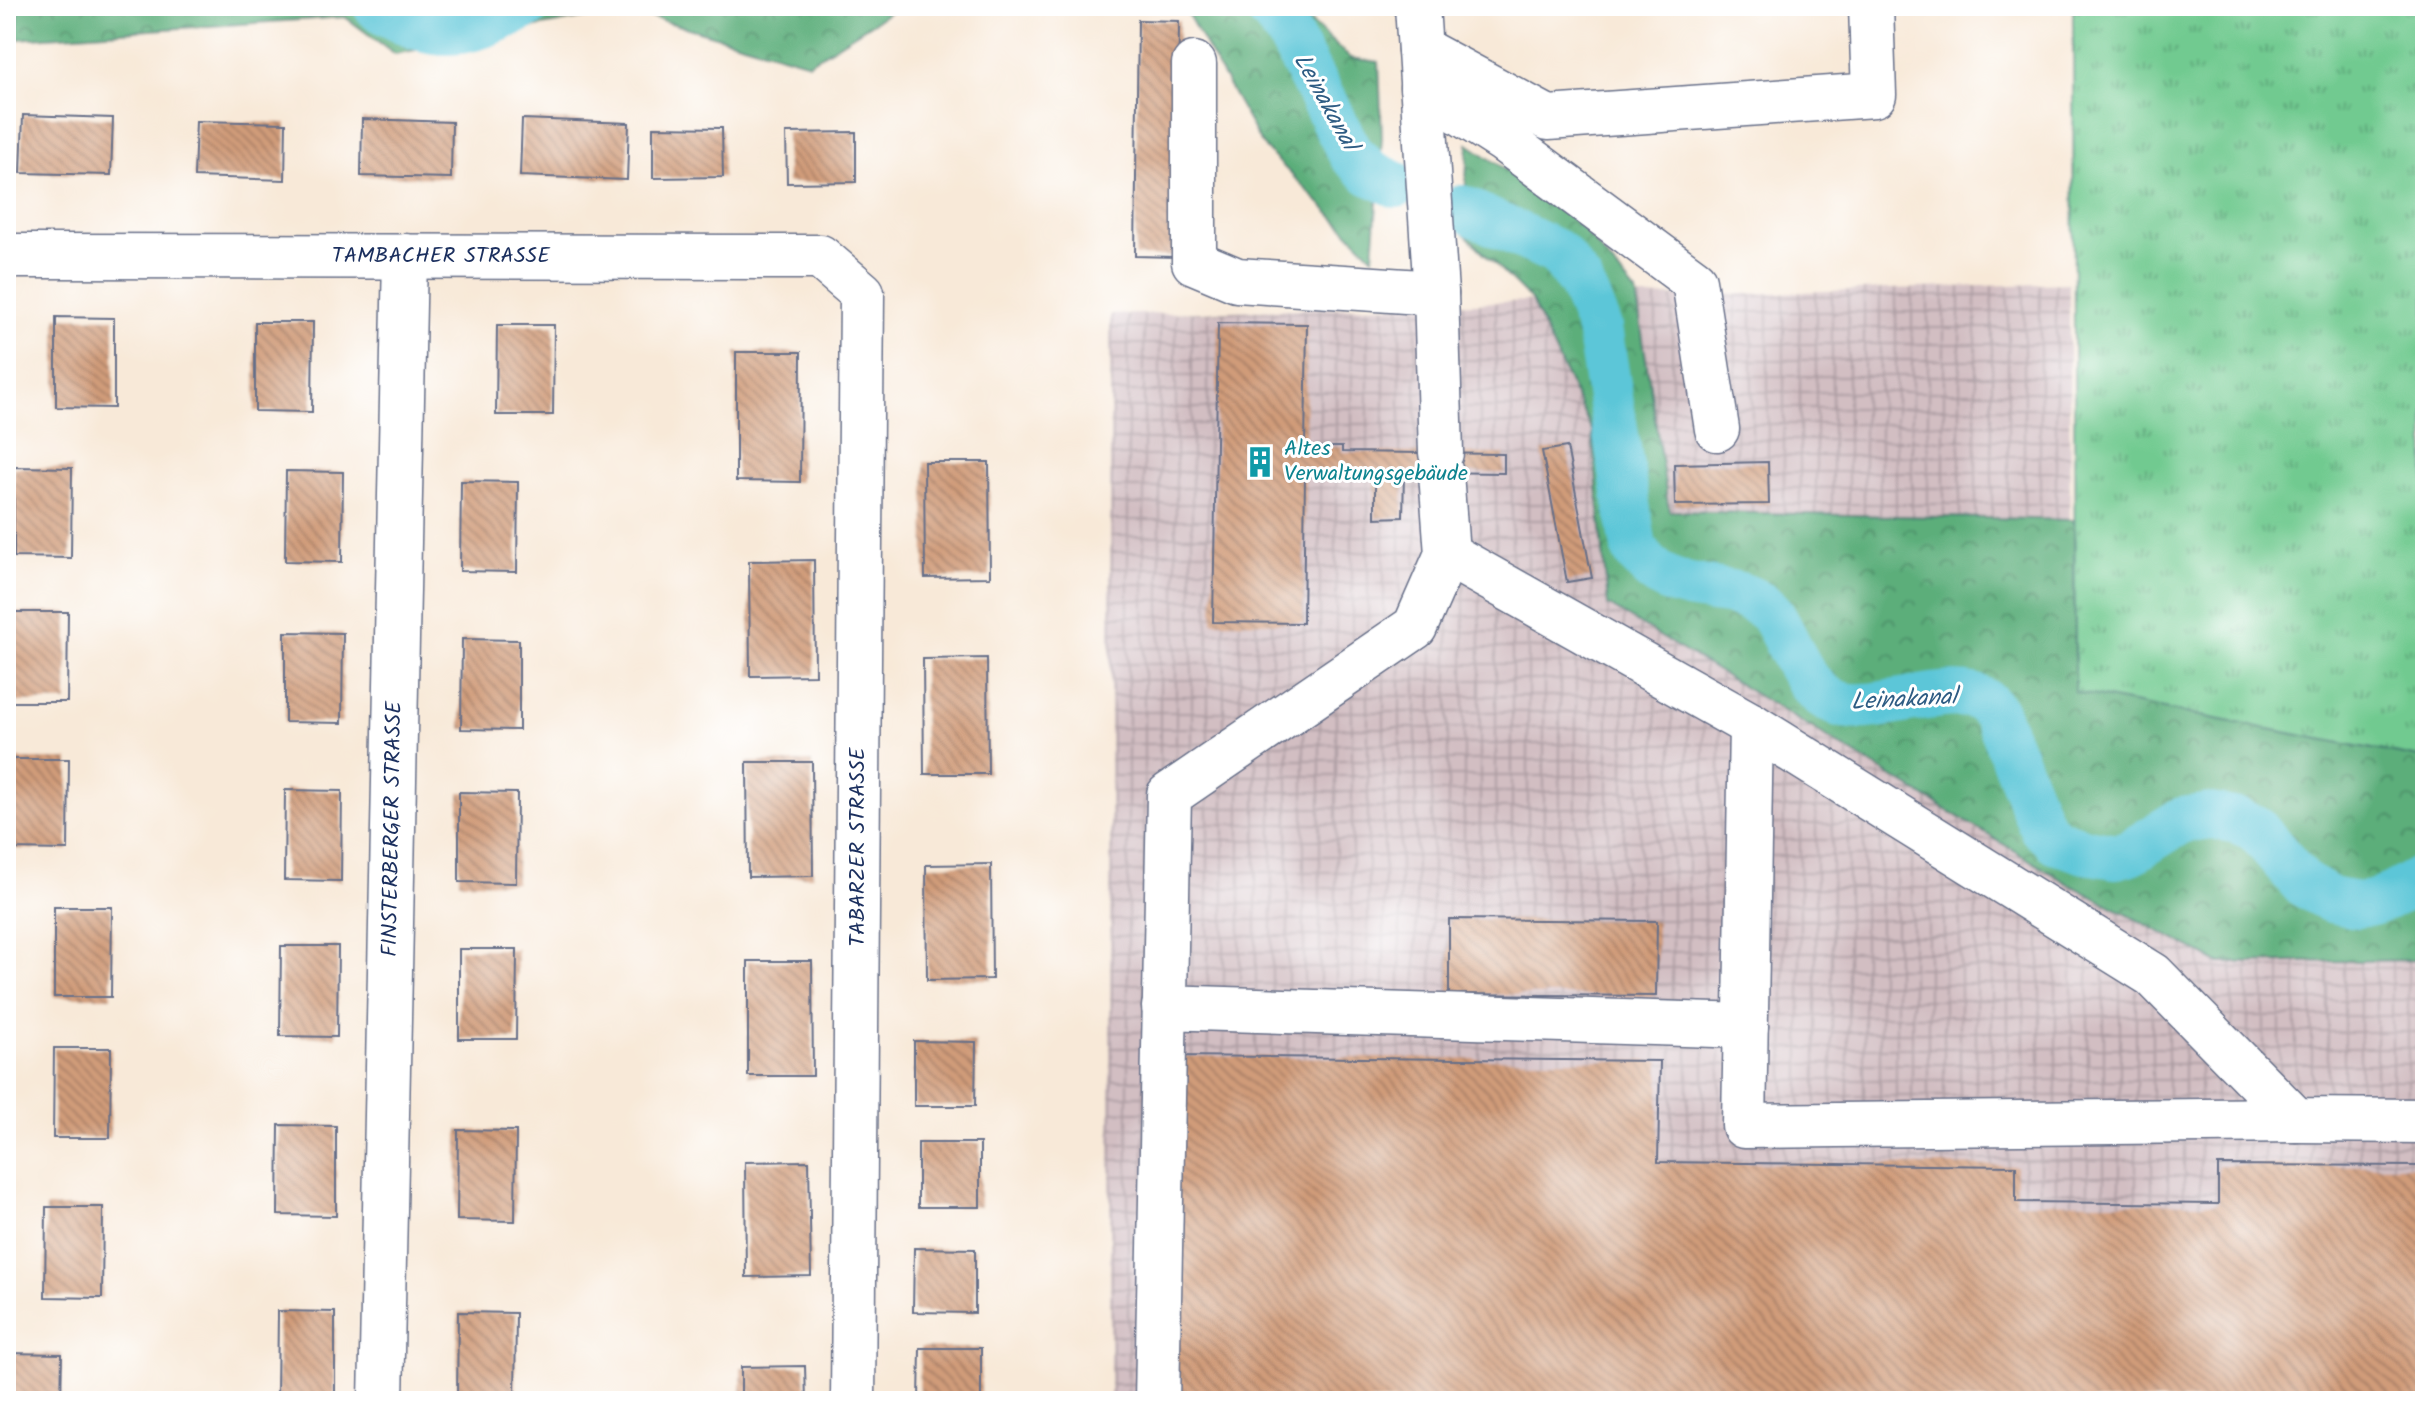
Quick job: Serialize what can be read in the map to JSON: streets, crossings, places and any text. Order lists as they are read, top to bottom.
{
  "streets": {
    "street": ["TAMBACHER STRASSE", "FINSTERBERGER STRASSE", "TABARZER STRASSE"]
  },
  "crossings": [
    ["TAMBACHER STRASSE", "FINSTERBERGER STRASSE"],
    ["TAMBACHER STRASSE", "TABARZER STRASSE"]
  ],
  "water": ["Leinakanal"],
  "places": {
    "building": ["Altes Verwaltungsgebäude"]
  }
}
